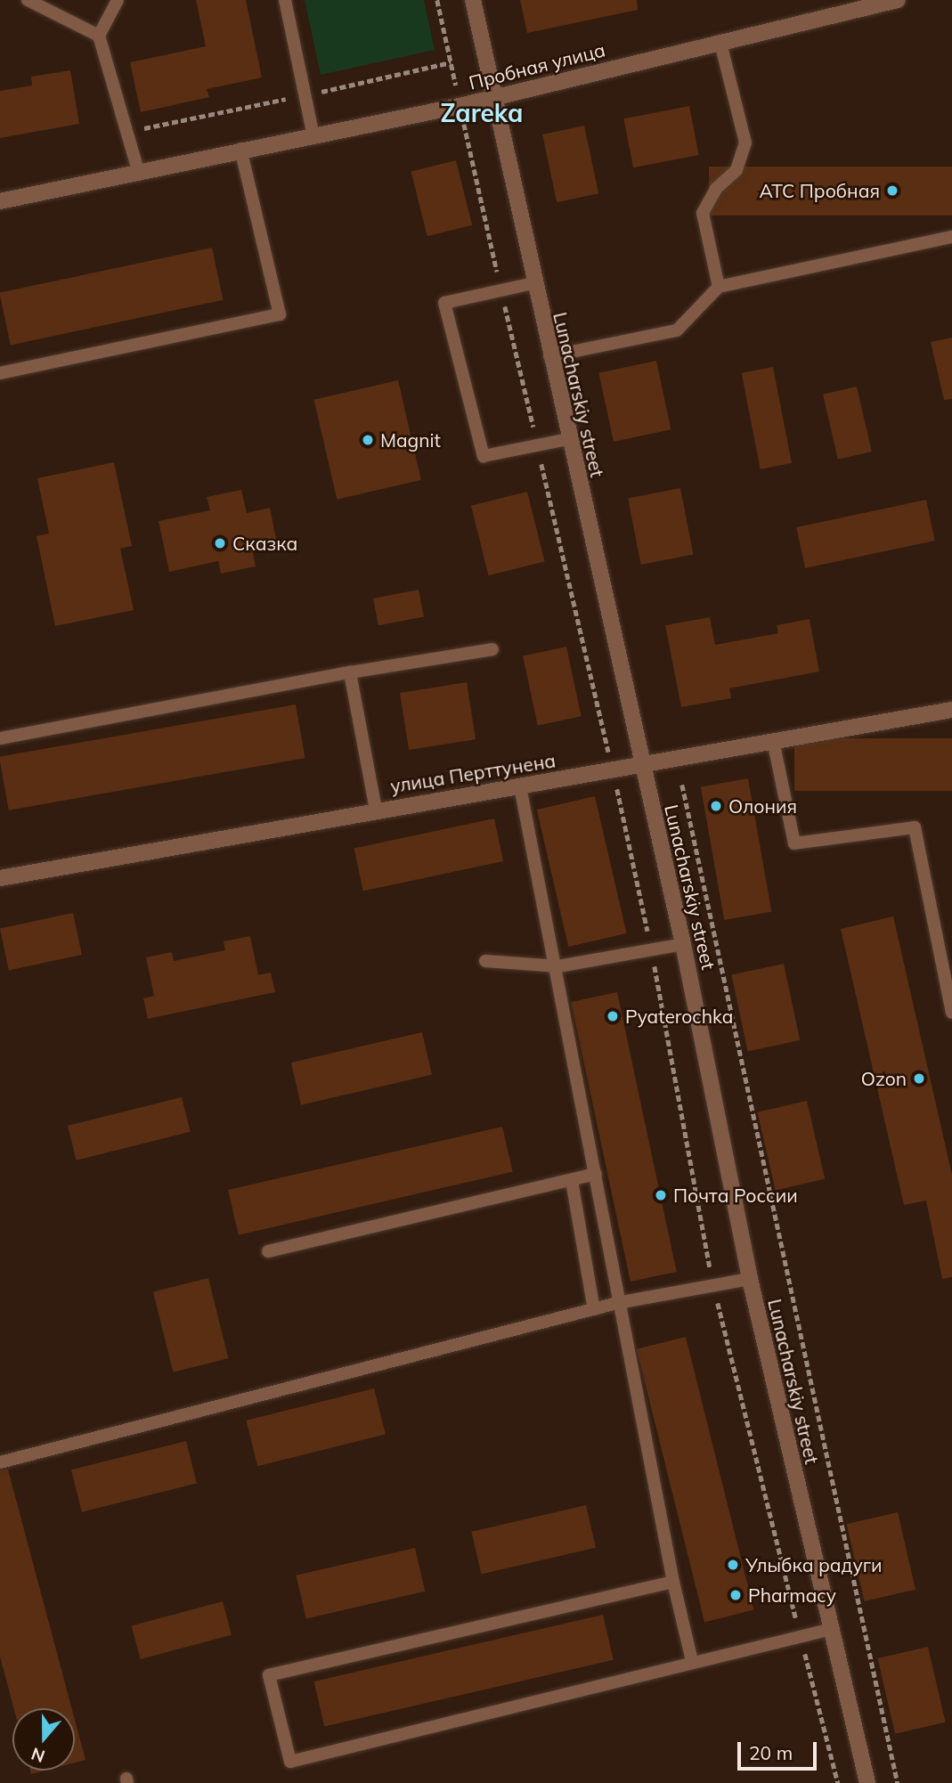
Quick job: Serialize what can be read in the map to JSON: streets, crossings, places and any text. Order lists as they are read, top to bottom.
{
  "streets": {
    "street": ["Пробная улица", "Lunacharskiy street", "улица Перттунена"]
  },
  "crossings": [
    ["Пробная улица", "Lunacharskiy street"],
    ["Lunacharskiy street", "улица Перттунена"]
  ],
  "districts": ["Zareka"],
  "places": [
    "АТС Пробная",
    "Magnit",
    "Сказка",
    "Олония",
    "Pyaterochka",
    "Ozon",
    "Почта России",
    "Улыбка радуги",
    "Pharmacy"
  ],
  "scale_bar": "20 m",
  "north": "bottom"
}
